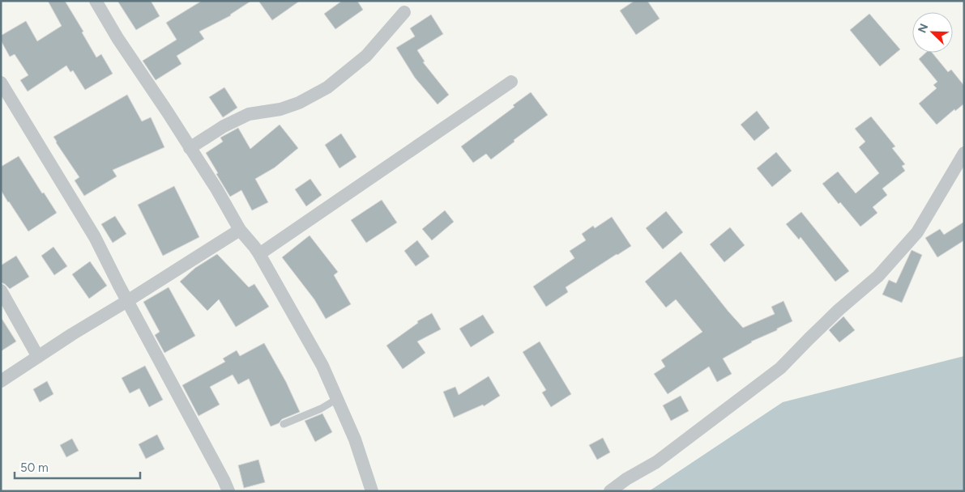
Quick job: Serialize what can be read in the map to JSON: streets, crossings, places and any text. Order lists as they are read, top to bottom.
{
  "scale_bar": "50 m",
  "north": "top left"
}
